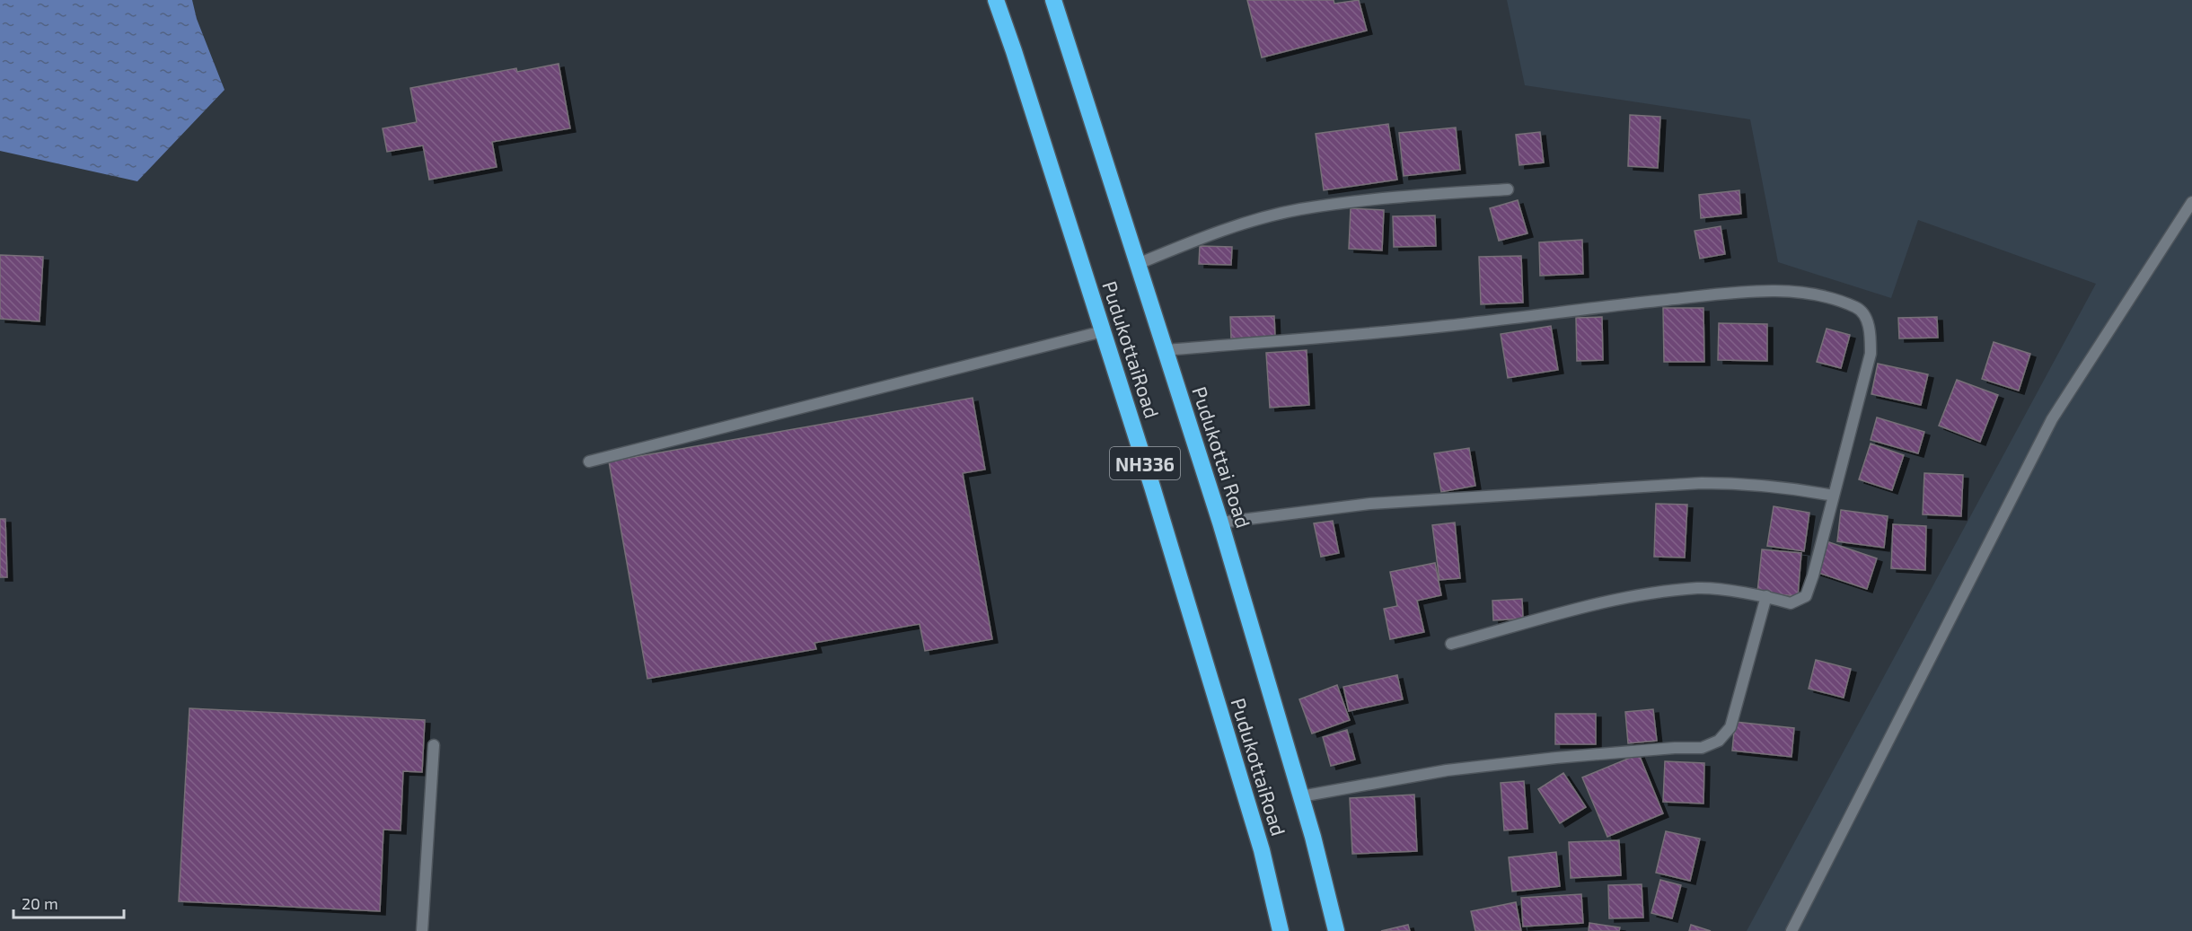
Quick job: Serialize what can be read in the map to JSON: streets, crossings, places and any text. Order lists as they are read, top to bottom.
{
  "streets": {
    "highway": ["PudukottaiRoad", "Pudukottai Road", "NH336"]
  },
  "scale_bar": "20 m"
}
